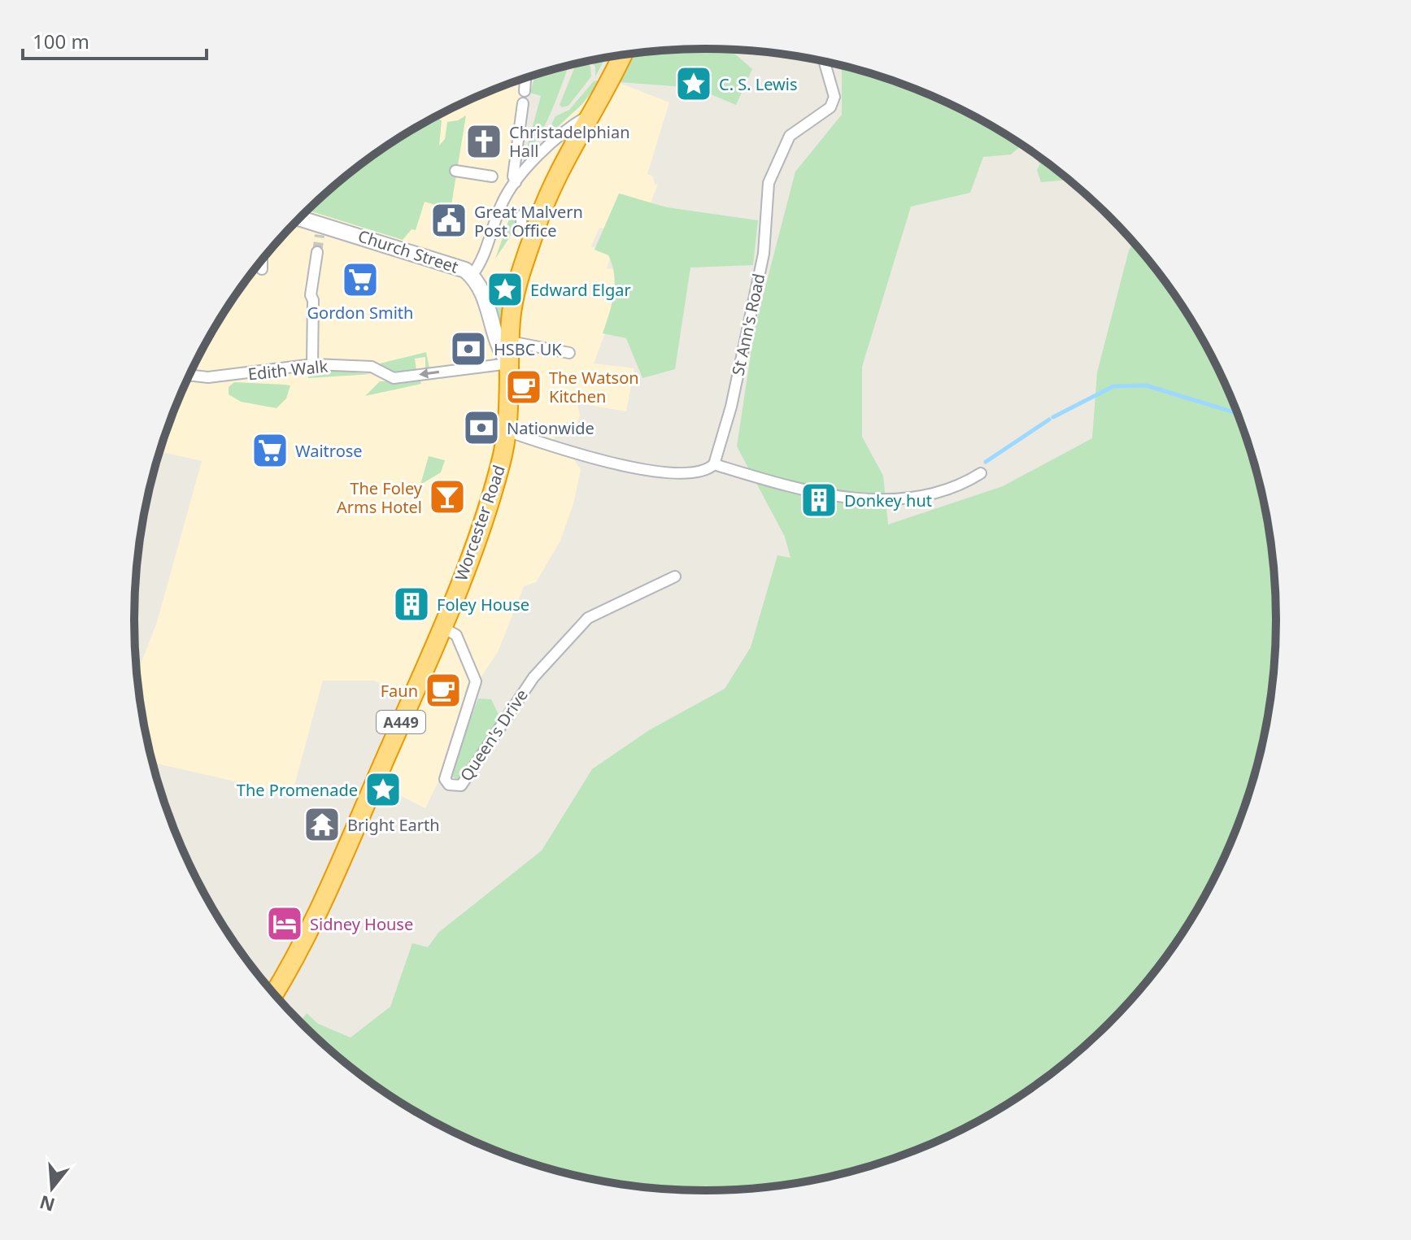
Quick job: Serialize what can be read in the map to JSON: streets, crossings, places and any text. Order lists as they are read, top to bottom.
{
  "streets": {
    "highway": ["Worcester Road", "A449"],
    "main road": ["Church Street"],
    "street": ["St Ann's Road", "Edith Walk", "Queen's Drive"]
  },
  "crossings": [
    ["Church Street", "Edith Walk"],
    ["Church Street", "A449"],
    ["Edith Walk", "A449"],
    ["Worcester Road", "A449"],
    ["Worcester Road", "Queen's Drive"]
  ],
  "one_way": ["Edith Walk"],
  "places": {
    "place": ["C. S. Lewis", "Edward Elgar", "The Promenade"],
    "church": ["Christadelphian Hall"],
    "public building": ["Great Malvern Post Office"],
    "supermarket": ["Gordon Smith", "Waitrose"],
    "bank": ["HSBC UK", "Nationwide"],
    "cafe": ["The Watson Kitchen", "Faun"],
    "bar": ["The Foley Arms Hotel"],
    "building": ["Donkey hut", "Foley House"],
    "temple": ["Bright Earth"],
    "hotel": ["Sidney House"]
  },
  "scale_bar": "100 m",
  "north": "bottom"
}
